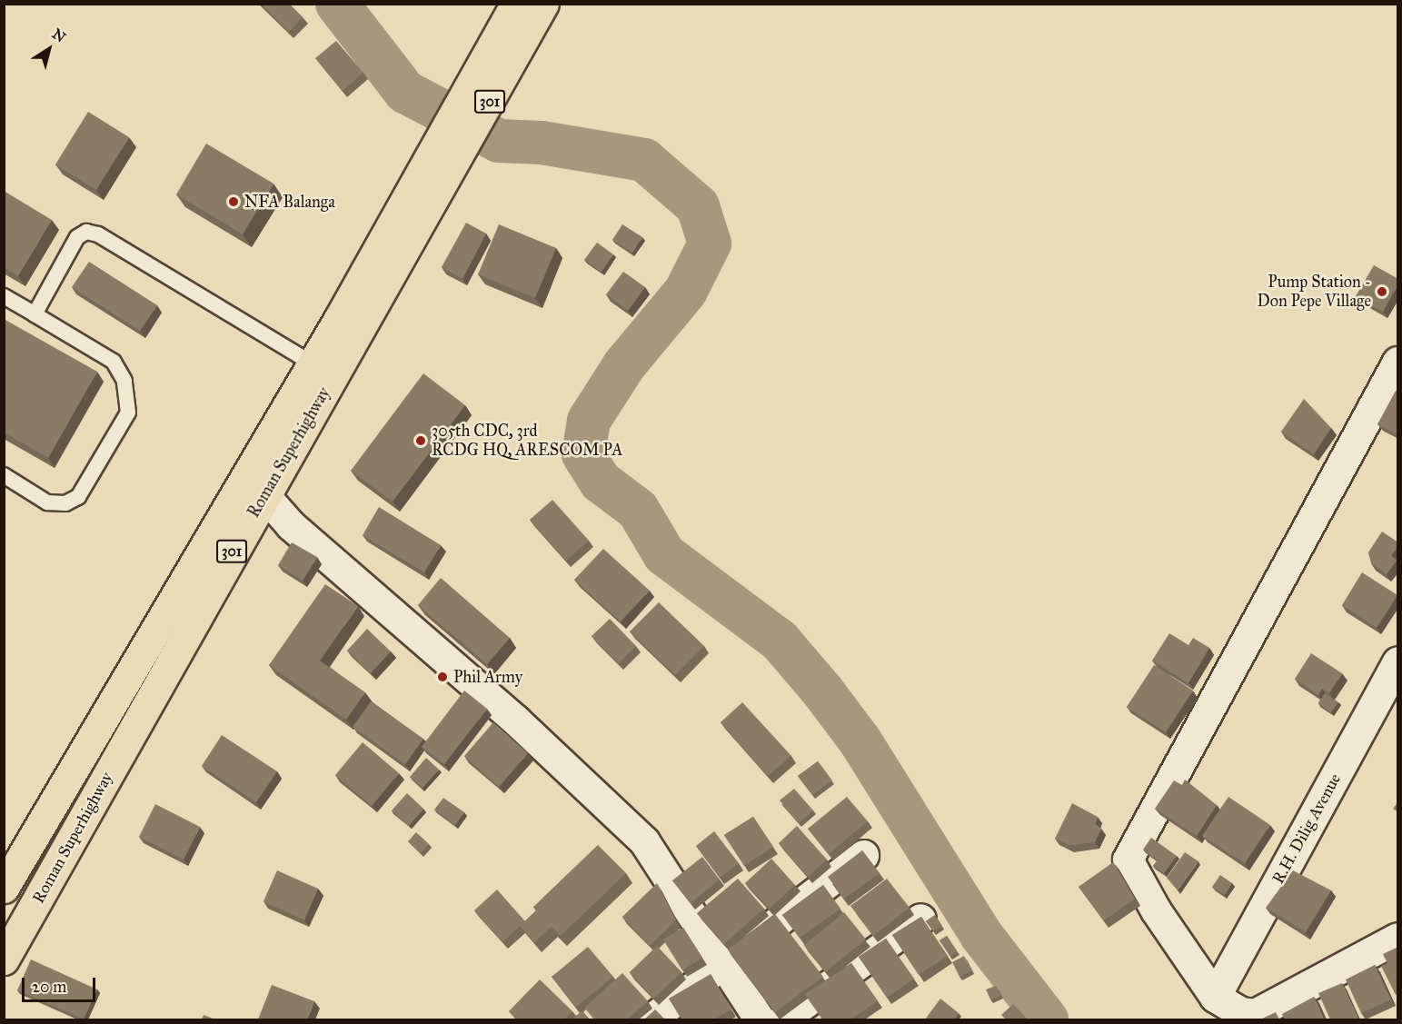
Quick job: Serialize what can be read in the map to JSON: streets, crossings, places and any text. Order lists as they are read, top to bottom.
{
  "streets": {
    "main road": ["301", "Roman Superhighway"],
    "street": ["R.H. Dilig Avenue"]
  },
  "places": [
    "NFA Balanga",
    "Pump Station - Don Pepe Village",
    "305th CDC, 3rd RCDG HQ, ARESCOM PA",
    "Phil Army"
  ],
  "scale_bar": "20 m",
  "north": "top right"
}
